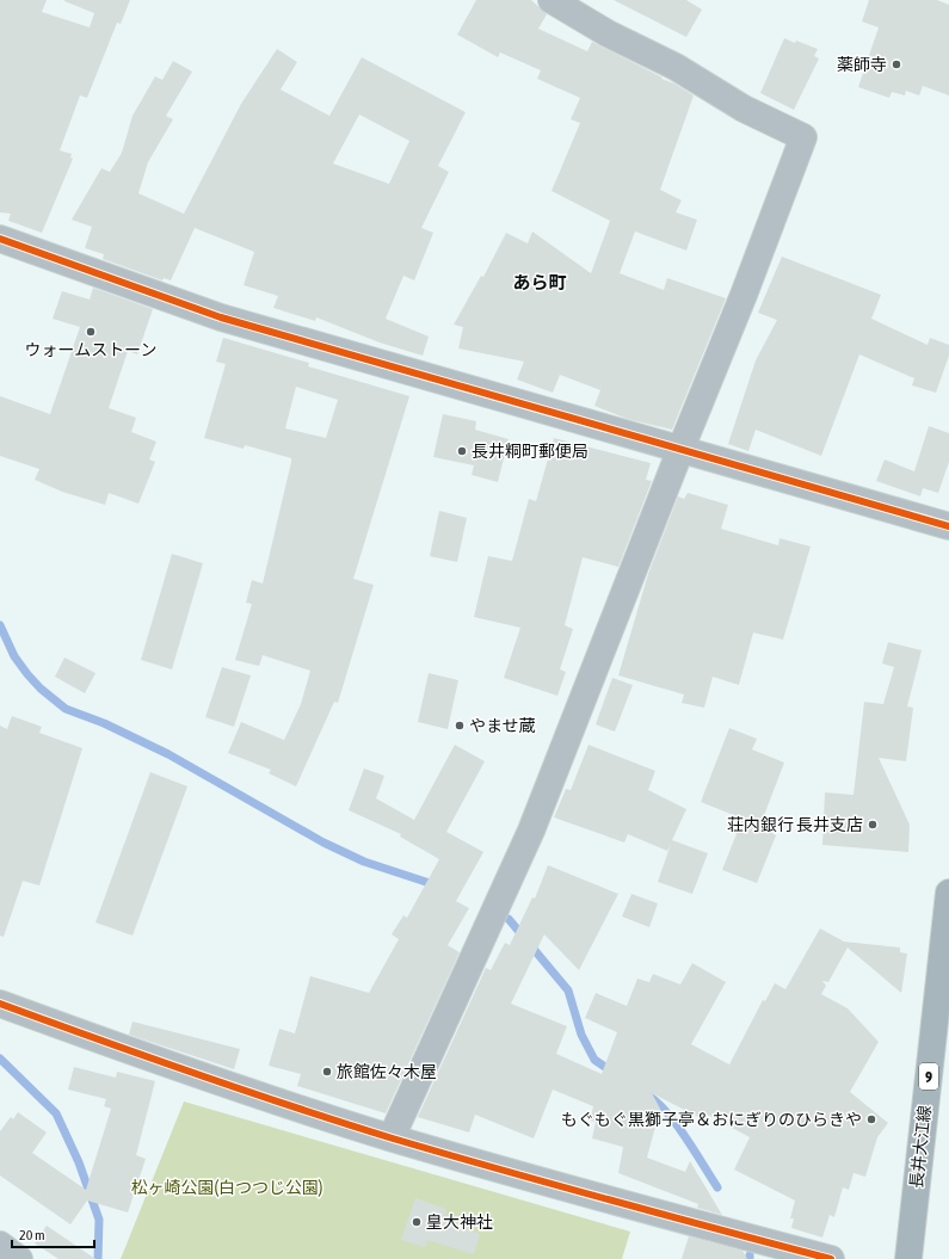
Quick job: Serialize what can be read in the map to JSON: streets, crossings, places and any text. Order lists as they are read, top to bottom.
{
  "streets": {
    "main road": ["9", "長井大江線"]
  },
  "districts": ["あら町"],
  "parks": ["松ヶ崎公園(白つつじ公園)"],
  "places": [
    "薬師寺",
    "ウォームストーン",
    "長井粡町郵便局",
    "やませ蔵",
    "荘内銀行 長井支店",
    "旅館佐々木屋",
    "もぐもぐ黒獅子亭＆おにぎりのひらきや",
    "皇大神社"
  ],
  "scale_bar": "20 m"
}
